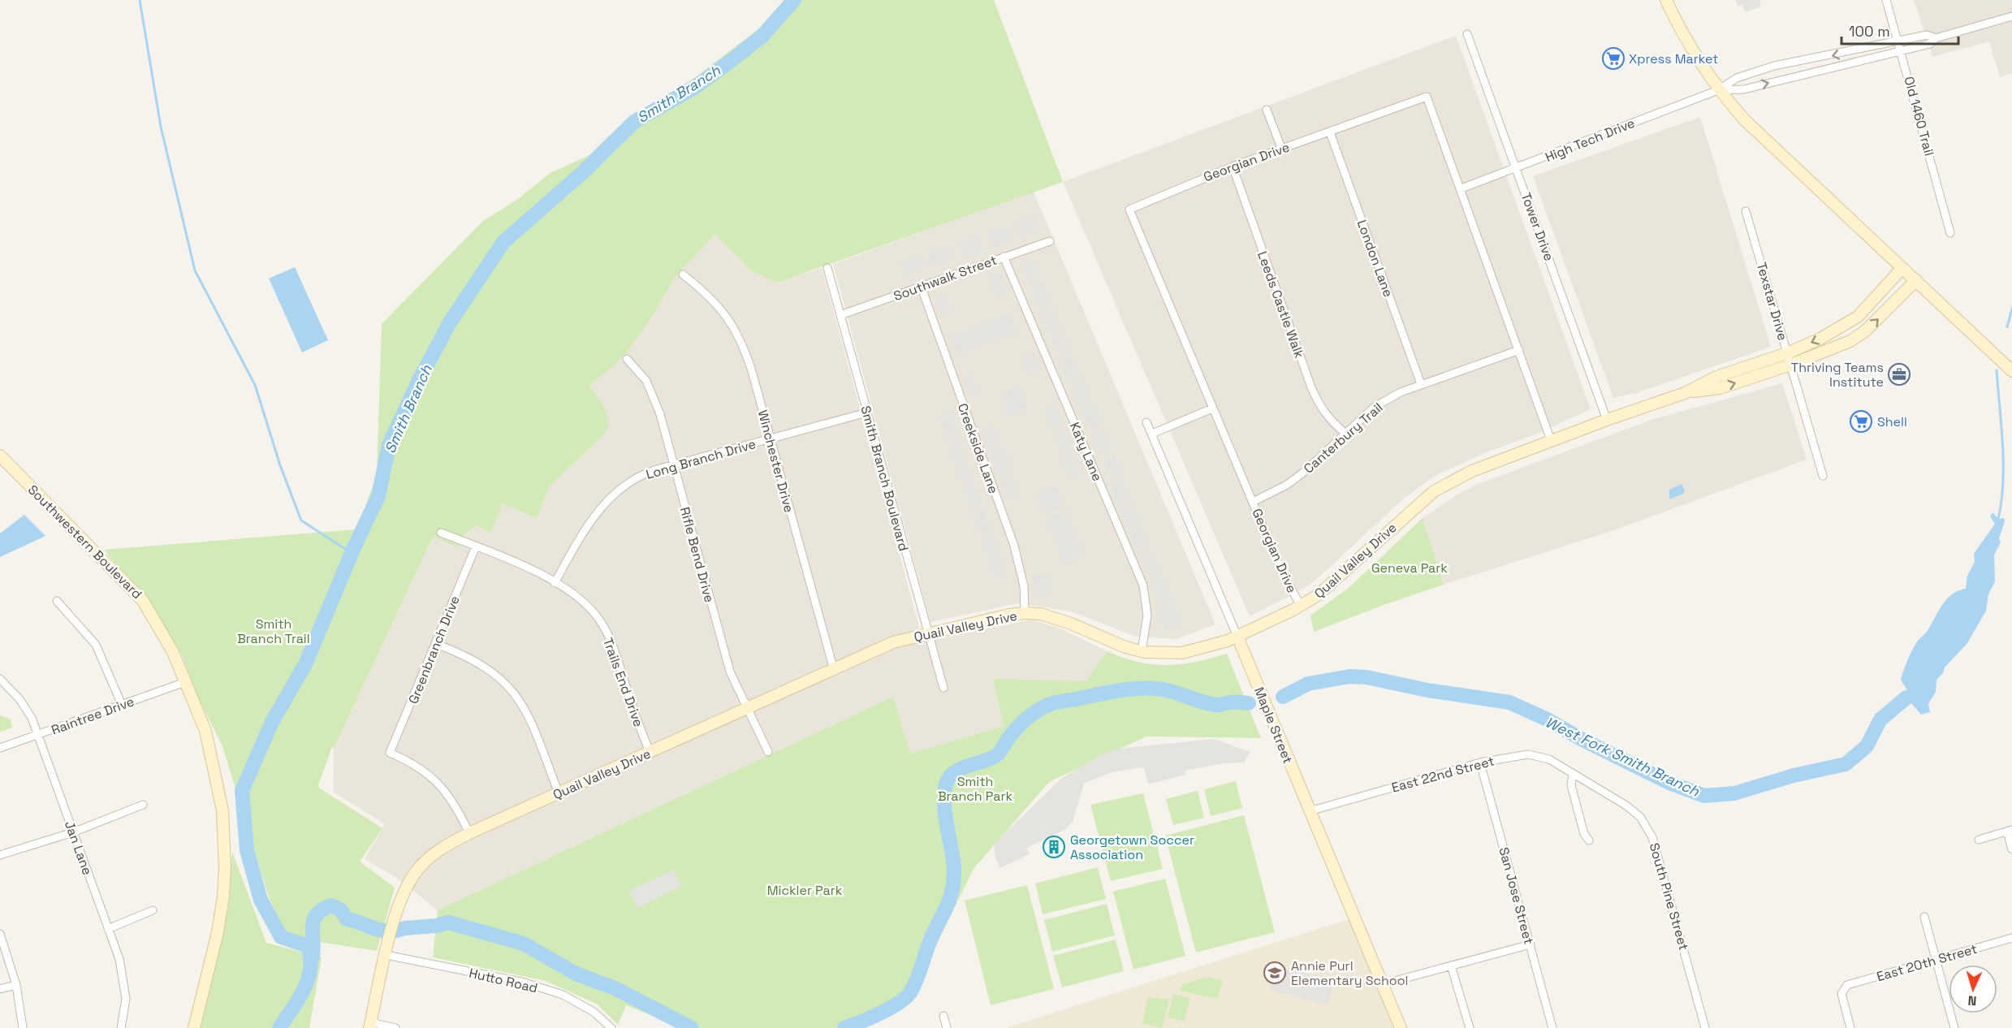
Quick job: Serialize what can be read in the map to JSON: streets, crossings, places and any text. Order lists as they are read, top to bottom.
{
  "streets": {
    "street": [
      "Old 1460 Trail",
      "High Tech Drive",
      "Georgian Drive",
      "Tower Drive",
      "London Lane",
      "Southwalk Street",
      "Texstar Drive",
      "Leeds Castle Walk",
      "Canterbury Trail",
      "Creekside Lane",
      "Katy Lane",
      "Long Branch Drive",
      "Winchester Drive",
      "Smith Branch Boulevard",
      "Southwestern Boulevard",
      "Rifle Bend Drive",
      "Quail Valley Drive",
      "Greenbranch Drive",
      "Trails End Drive",
      "Raintree Drive",
      "Maple Street",
      "East 22nd Street",
      "Jan Lane",
      "San Jose Street",
      "South Pine Street",
      "East 20th Street",
      "Hutto Road"
    ]
  },
  "crossings": [
    ["Old 1460 Trail", "High Tech Drive"],
    ["High Tech Drive", "Georgian Drive"],
    ["High Tech Drive", "Tower Drive"],
    ["Georgian Drive", "London Lane"],
    ["Georgian Drive", "Leeds Castle Walk"],
    ["Georgian Drive", "Canterbury Trail"],
    ["Georgian Drive", "Quail Valley Drive"],
    ["Tower Drive", "Quail Valley Drive"],
    ["London Lane", "Canterbury Trail"],
    ["Southwalk Street", "Creekside Lane"],
    ["Southwalk Street", "Katy Lane"],
    ["Southwalk Street", "Smith Branch Boulevard"],
    ["Texstar Drive", "Quail Valley Drive"],
    ["Leeds Castle Walk", "Canterbury Trail"],
    ["Creekside Lane", "Quail Valley Drive"],
    ["Katy Lane", "Quail Valley Drive"],
    ["Long Branch Drive", "Winchester Drive"],
    ["Long Branch Drive", "Smith Branch Boulevard"],
    ["Long Branch Drive", "Rifle Bend Drive"],
    ["Long Branch Drive", "Trails End Drive"],
    ["Winchester Drive", "Quail Valley Drive"],
    ["Smith Branch Boulevard", "Quail Valley Drive"],
    ["Southwestern Boulevard", "Raintree Drive"],
    ["Rifle Bend Drive", "Quail Valley Drive"],
    ["Quail Valley Drive", "Greenbranch Drive"],
    ["Quail Valley Drive", "Trails End Drive"],
    ["Quail Valley Drive", "Maple Street"],
    ["Quail Valley Drive", "Hutto Road"],
    ["Greenbranch Drive", "Trails End Drive"],
    ["Raintree Drive", "Jan Lane"],
    ["Maple Street", "East 22nd Street"],
    ["East 22nd Street", "San Jose Street"],
    ["East 22nd Street", "South Pine Street"]
  ],
  "water": ["Smith Branch", "West Fork Smith Branch"],
  "parks": [
    "Geneva Park",
    "Smith Branch Trail",
    "Smith Branch Park",
    "Mickler Park"
  ],
  "places": {
    "supermarket": ["Xpress Market", "Shell"],
    "office": ["Thriving Teams Institute"],
    "building": ["Georgetown Soccer Association"],
    "school or university": ["Annie Purl Elementary School"]
  },
  "scale_bar": "100 m",
  "north": "bottom"
}
